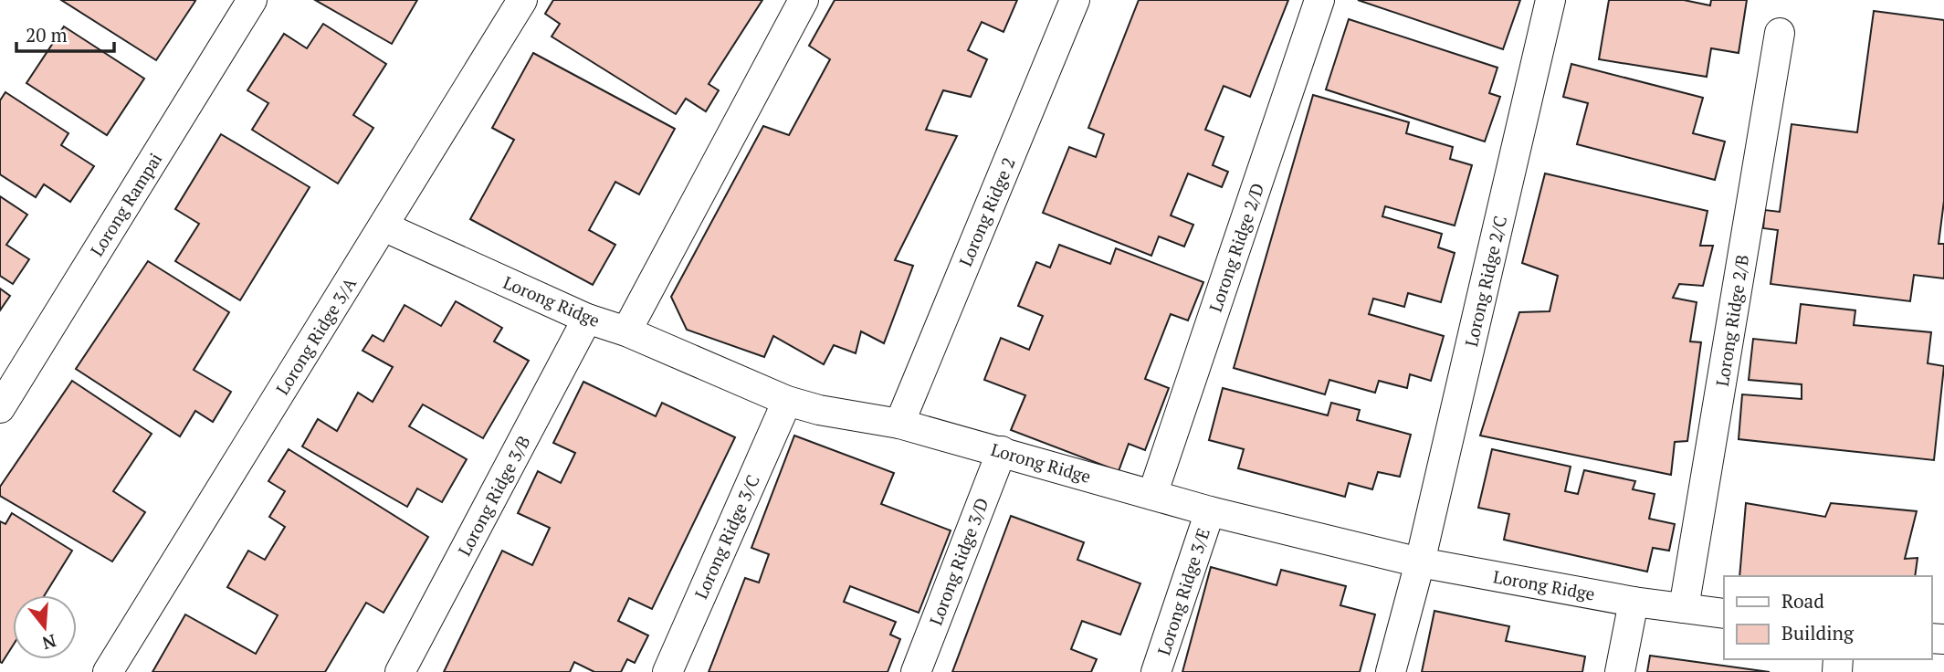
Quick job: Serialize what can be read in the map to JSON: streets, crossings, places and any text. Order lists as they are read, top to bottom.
{
  "streets": {
    "street": [
      "Lorong Rampai",
      "Lorong Ridge 2",
      "Lorong Ridge 2/D",
      "Lorong Ridge 2/C",
      "Lorong Ridge",
      "Lorong Ridge 2/B",
      "Lorong Ridge 3/A",
      "Lorong Ridge 3/B",
      "Lorong Ridge 3/C",
      "Lorong Ridge 3/D",
      "Lorong Ridge 3/E"
    ]
  },
  "crossings": [
    ["Lorong Ridge 2", "Lorong Ridge"],
    ["Lorong Ridge 2/D", "Lorong Ridge"],
    ["Lorong Ridge 2/C", "Lorong Ridge"],
    ["Lorong Ridge", "Lorong Ridge 2/B"],
    ["Lorong Ridge", "Lorong Ridge 3/A"],
    ["Lorong Ridge", "Lorong Ridge 3/B"],
    ["Lorong Ridge", "Lorong Ridge 3/C"],
    ["Lorong Ridge", "Lorong Ridge 3/D"],
    ["Lorong Ridge", "Lorong Ridge 3/E"]
  ],
  "legend": ["Road", "Building"],
  "scale_bar": "20 m",
  "north": "bottom"
}
